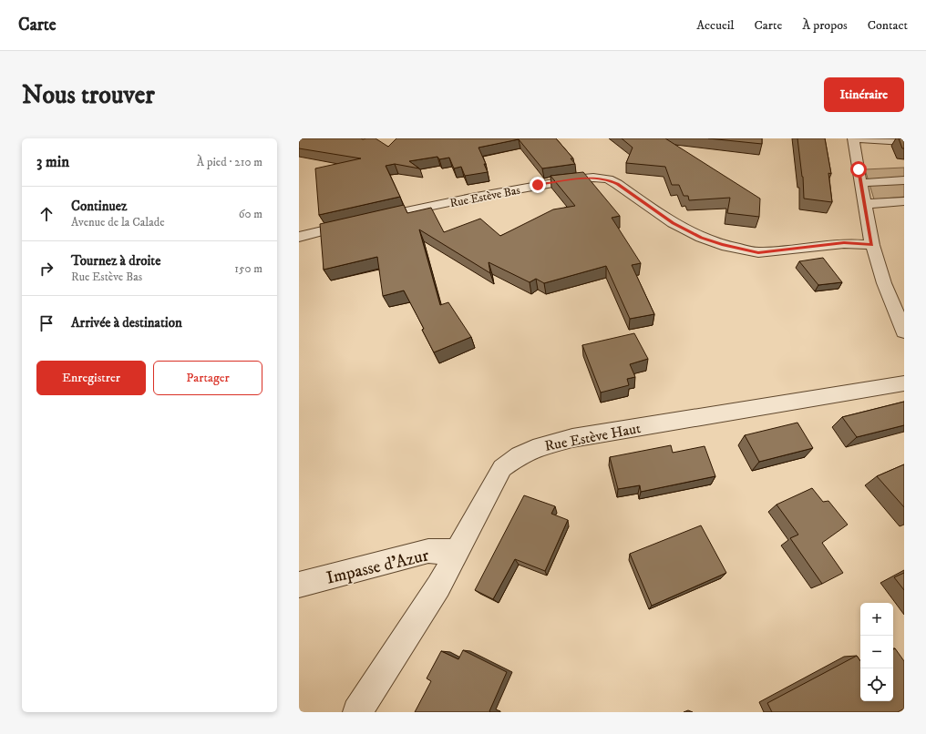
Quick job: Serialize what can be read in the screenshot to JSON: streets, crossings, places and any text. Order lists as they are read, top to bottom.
{
  "streets": {
    "street": ["Rue Estève Bas", "Rue Estève Haut", "Impasse d'Azur"]
  },
  "crossings": [
    ["Rue Estève Haut", "Impasse d'Azur"]
  ],
  "page": {
    "header": "Carte",
    "nav": [
      "Accueil",
      "Carte",
      "À propos",
      "Contact"
    ],
    "buttons": [
      "Itinéraire",
      ["Enregistrer", "Partager"]
    ],
    "title": "Nous trouver",
    "heading": ["3 min", "À pied · 210 m"],
    "list": [
      ["Continuez", "Avenue de la Calade", "60 m"],
      ["Tournez à droite", "Rue Estève Bas", "150 m"],
      "Arrivée à destination"
    ],
    "map_buttons": ["+", "−"]
  }
}
